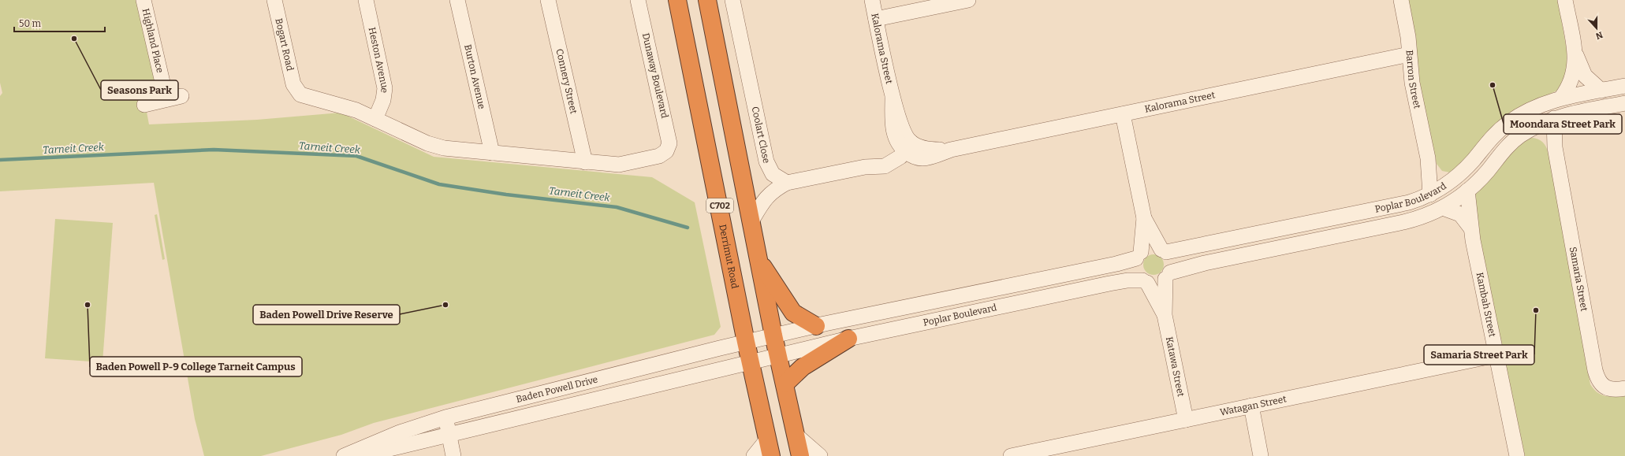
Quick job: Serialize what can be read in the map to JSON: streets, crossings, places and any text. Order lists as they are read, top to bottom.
{
  "streets": {
    "highway": ["C702", "Derrimut Road"],
    "street": [
      "Highland Place",
      "Bogart Road",
      "Kalorama Street",
      "Heston Avenue",
      "Dunaway Boulevard",
      "Burton Avenue",
      "Barron Street",
      "Connery Street",
      "Coolart Close",
      "Poplar Boulevard",
      "Samaria Street",
      "Kambah Street",
      "Katawa Street",
      "Baden Powell Drive",
      "Watagan Street"
    ]
  },
  "crossings": [
    ["Bogart Road", "Heston Avenue"],
    ["Kalorama Street", "Barron Street"],
    ["Dunaway Boulevard", "Connery Street"],
    ["Barron Street", "Poplar Boulevard"],
    ["Poplar Boulevard", "C702"],
    ["Poplar Boulevard", "Samaria Street"],
    ["Poplar Boulevard", "Kambah Street"],
    ["Poplar Boulevard", "Katawa Street"],
    ["Poplar Boulevard", "Baden Powell Drive"],
    ["C702", "Baden Powell Drive"],
    ["Derrimut Road", "Baden Powell Drive"],
    ["Kambah Street", "Watagan Street"],
    ["Katawa Street", "Watagan Street"]
  ],
  "water": ["Tarneit Creek"],
  "places": [
    "Seasons Park",
    "Moondara Street Park",
    "Baden Powell P-9 College Tarneit Campus",
    "Baden Powell Drive Reserve",
    "Samaria Street Park"
  ],
  "scale_bar": "50 m",
  "north": "bottom"
}
